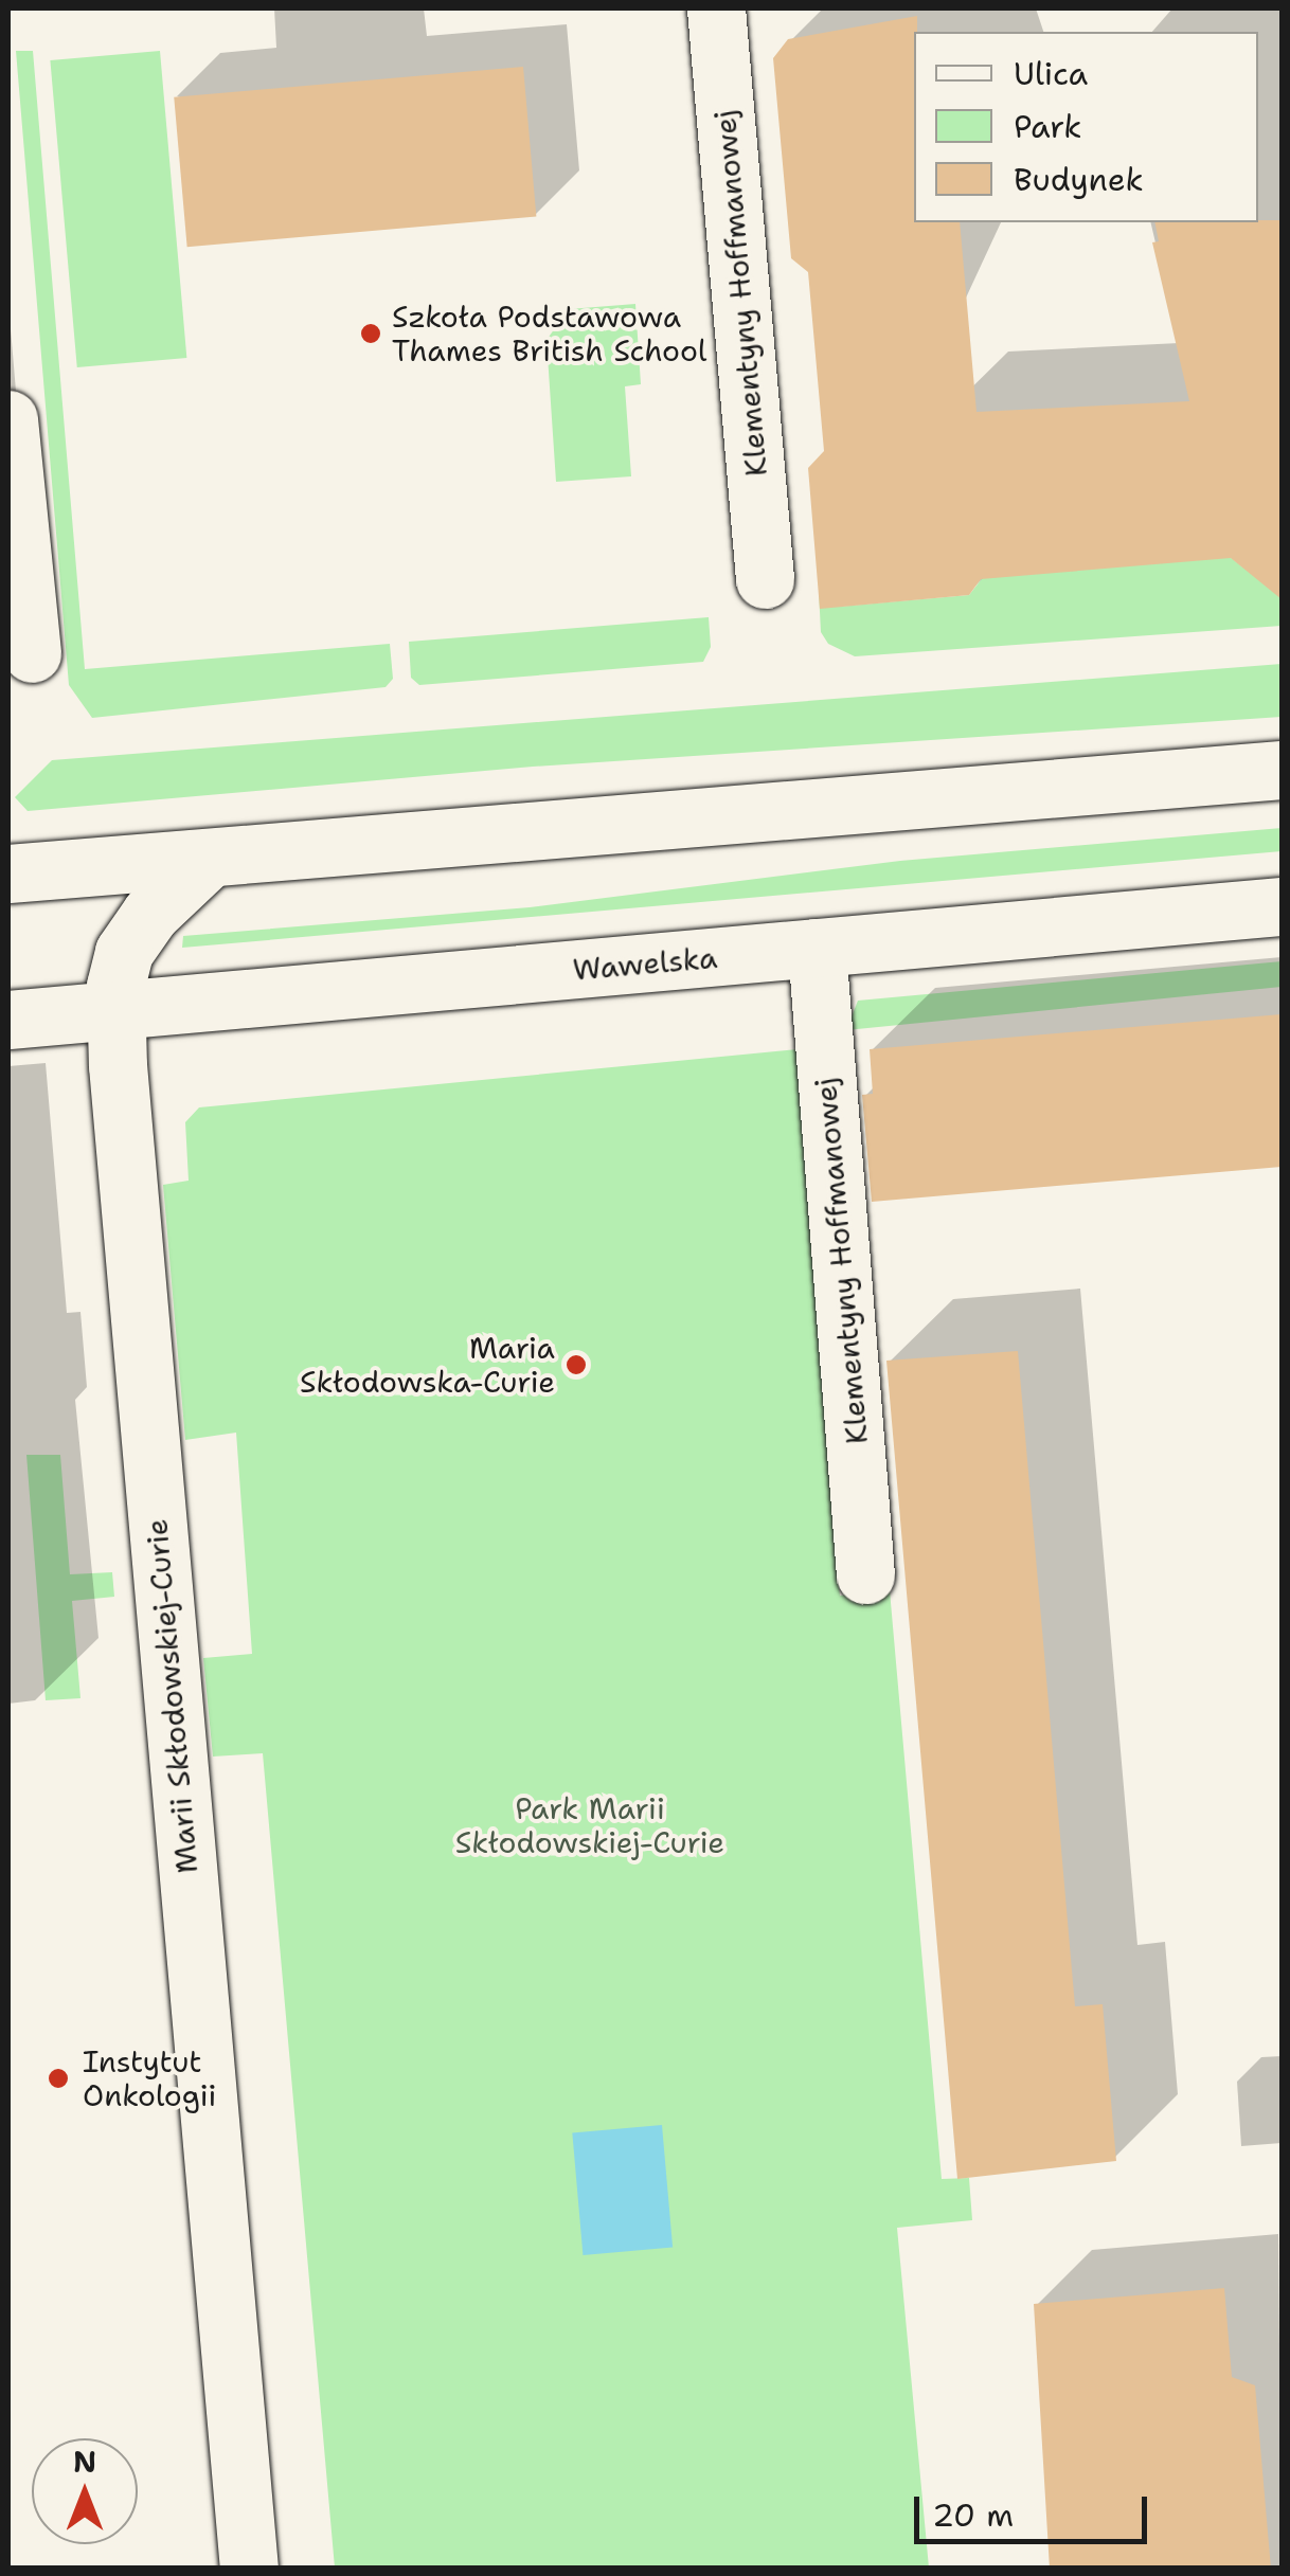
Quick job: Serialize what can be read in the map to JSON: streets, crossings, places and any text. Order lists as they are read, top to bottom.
{
  "streets": {
    "street": ["Klementyny Hoffmanowej", "Wawelska", "Marii Skłodowskiej-Curie"]
  },
  "crossings": [
    ["Klementyny Hoffmanowej", "Wawelska"],
    ["Wawelska", "Marii Skłodowskiej-Curie"]
  ],
  "parks": ["Park Marii Skłodowskiej-Curie"],
  "places": ["Szkoła Podstawowa Thames British School", "Maria Skłodowska-Curie", "Instytut Onkologii"],
  "legend": ["Ulica", "Park", "Budynek"],
  "scale_bar": "20 m",
  "north": "top"
}
